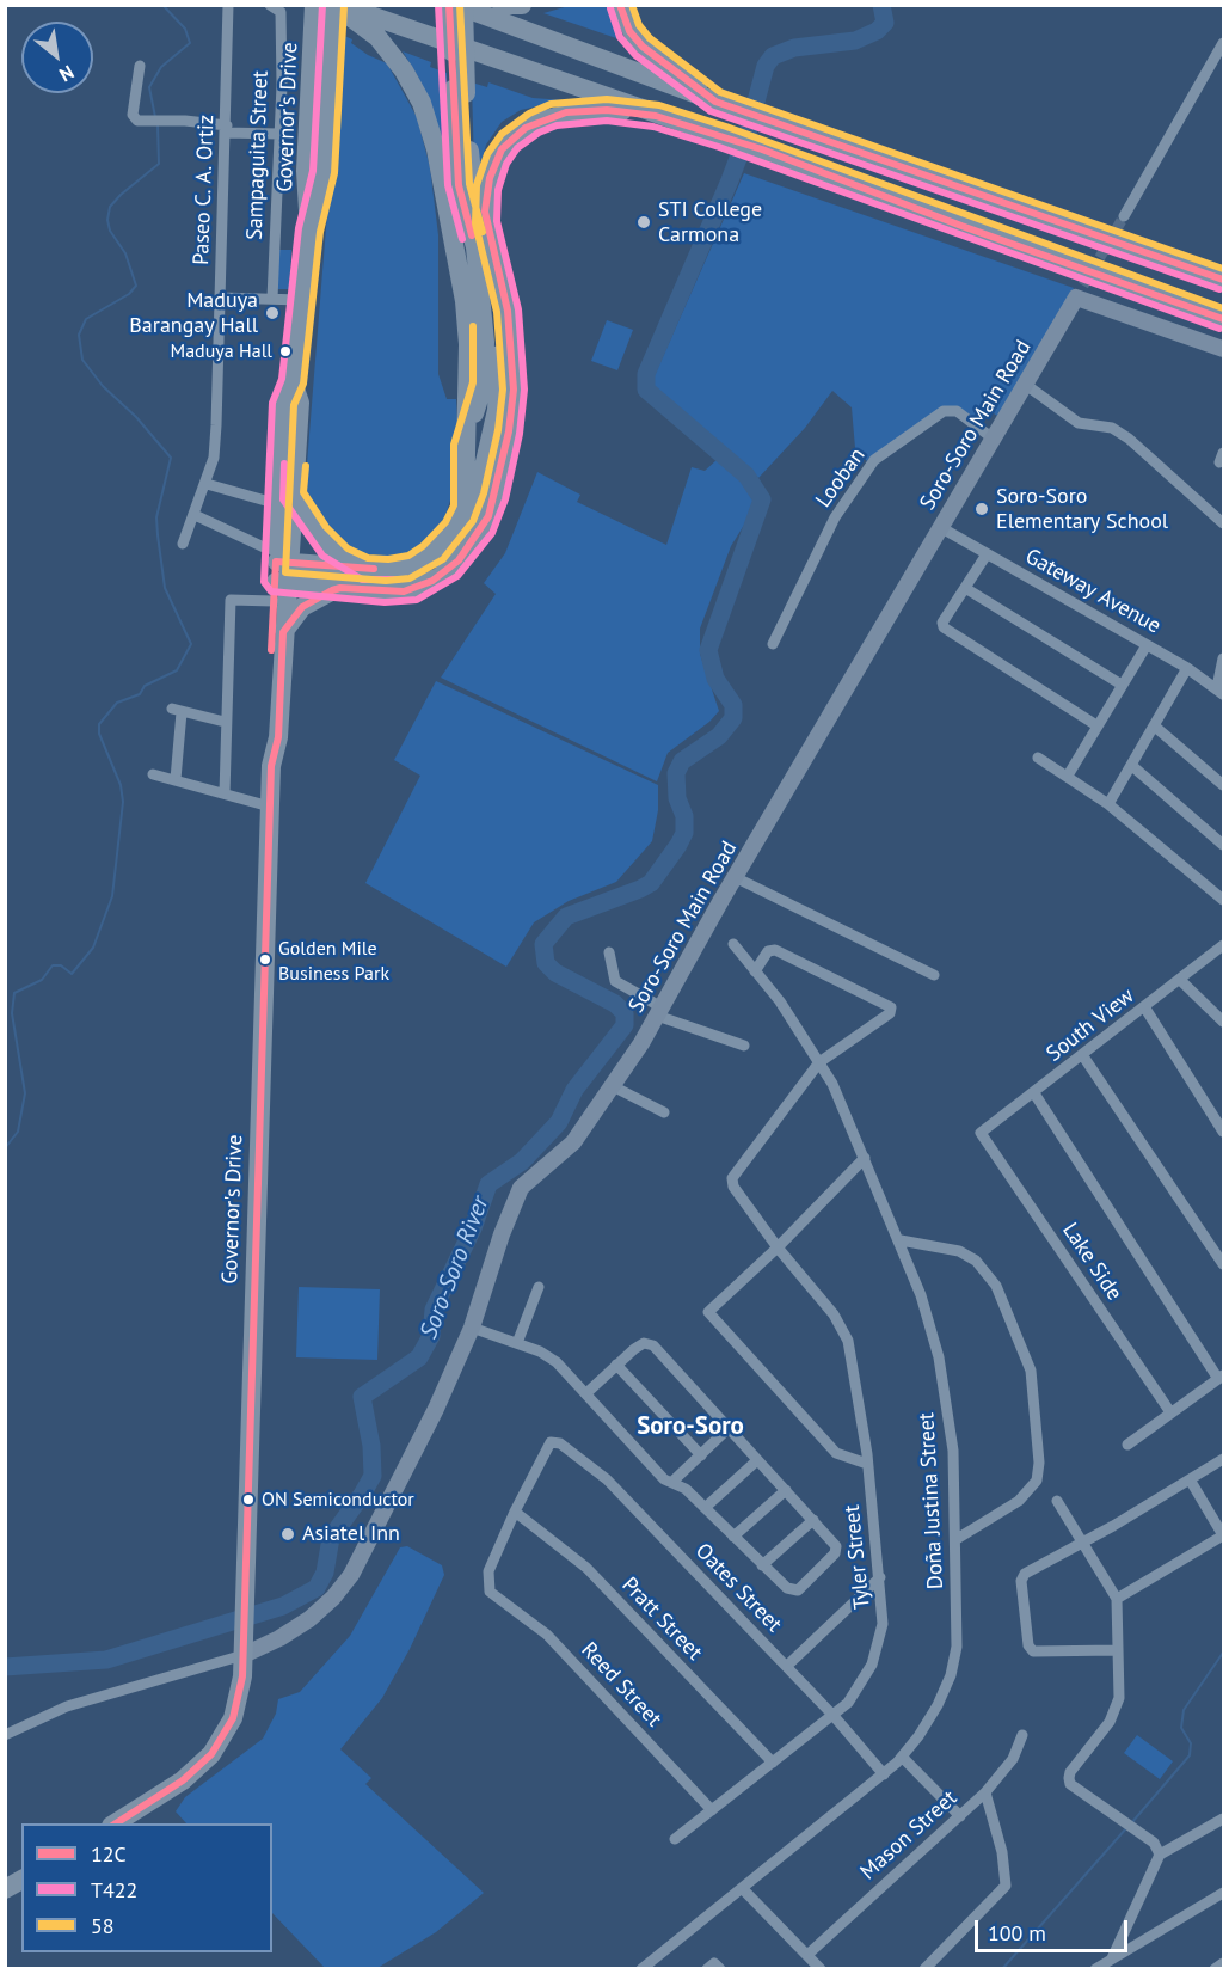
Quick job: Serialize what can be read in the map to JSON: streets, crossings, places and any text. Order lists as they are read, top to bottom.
{
  "streets": {
    "highway": ["Governor's Drive"],
    "street": [
      "Sampaguita Street",
      "Paseo C. A. Ortiz",
      "Soro-Soro Main Road",
      "Looban",
      "Gateway Avenue",
      "South View",
      "Lake Side",
      "Doña Justina Street",
      "Tyler Street",
      "Oates Street",
      "Pratt Street",
      "Reed Street",
      "Mason Street"
    ]
  },
  "crossings": [
    ["Governor's Drive", "Soro-Soro Main Road"],
    ["Soro-Soro Main Road", "Looban"],
    ["Soro-Soro Main Road", "Gateway Avenue"],
    ["South View", "Lake Side"],
    ["Doña Justina Street", "Tyler Street"],
    ["Doña Justina Street", "Oates Street"],
    ["Tyler Street", "Oates Street"],
    ["Tyler Street", "Pratt Street"],
    ["Tyler Street", "Reed Street"],
    ["Oates Street", "Pratt Street"],
    ["Oates Street", "Reed Street"],
    ["Pratt Street", "Reed Street"]
  ],
  "districts": ["Soro-Soro"],
  "water": ["Soro-Soro River"],
  "places": [
    "STI College Carmona",
    "Maduya Barangay Hall",
    "Maduya Hall",
    "Soro-Soro Elementary School",
    "Golden Mile Business Park",
    "ON Semiconductor",
    "Asiatel Inn"
  ],
  "lines": ["transit line 12C", "transit line T422", "transit line 58"],
  "legend": ["12C", "T422", "58"],
  "scale_bar": "100 m",
  "north": "bottom right"
}
